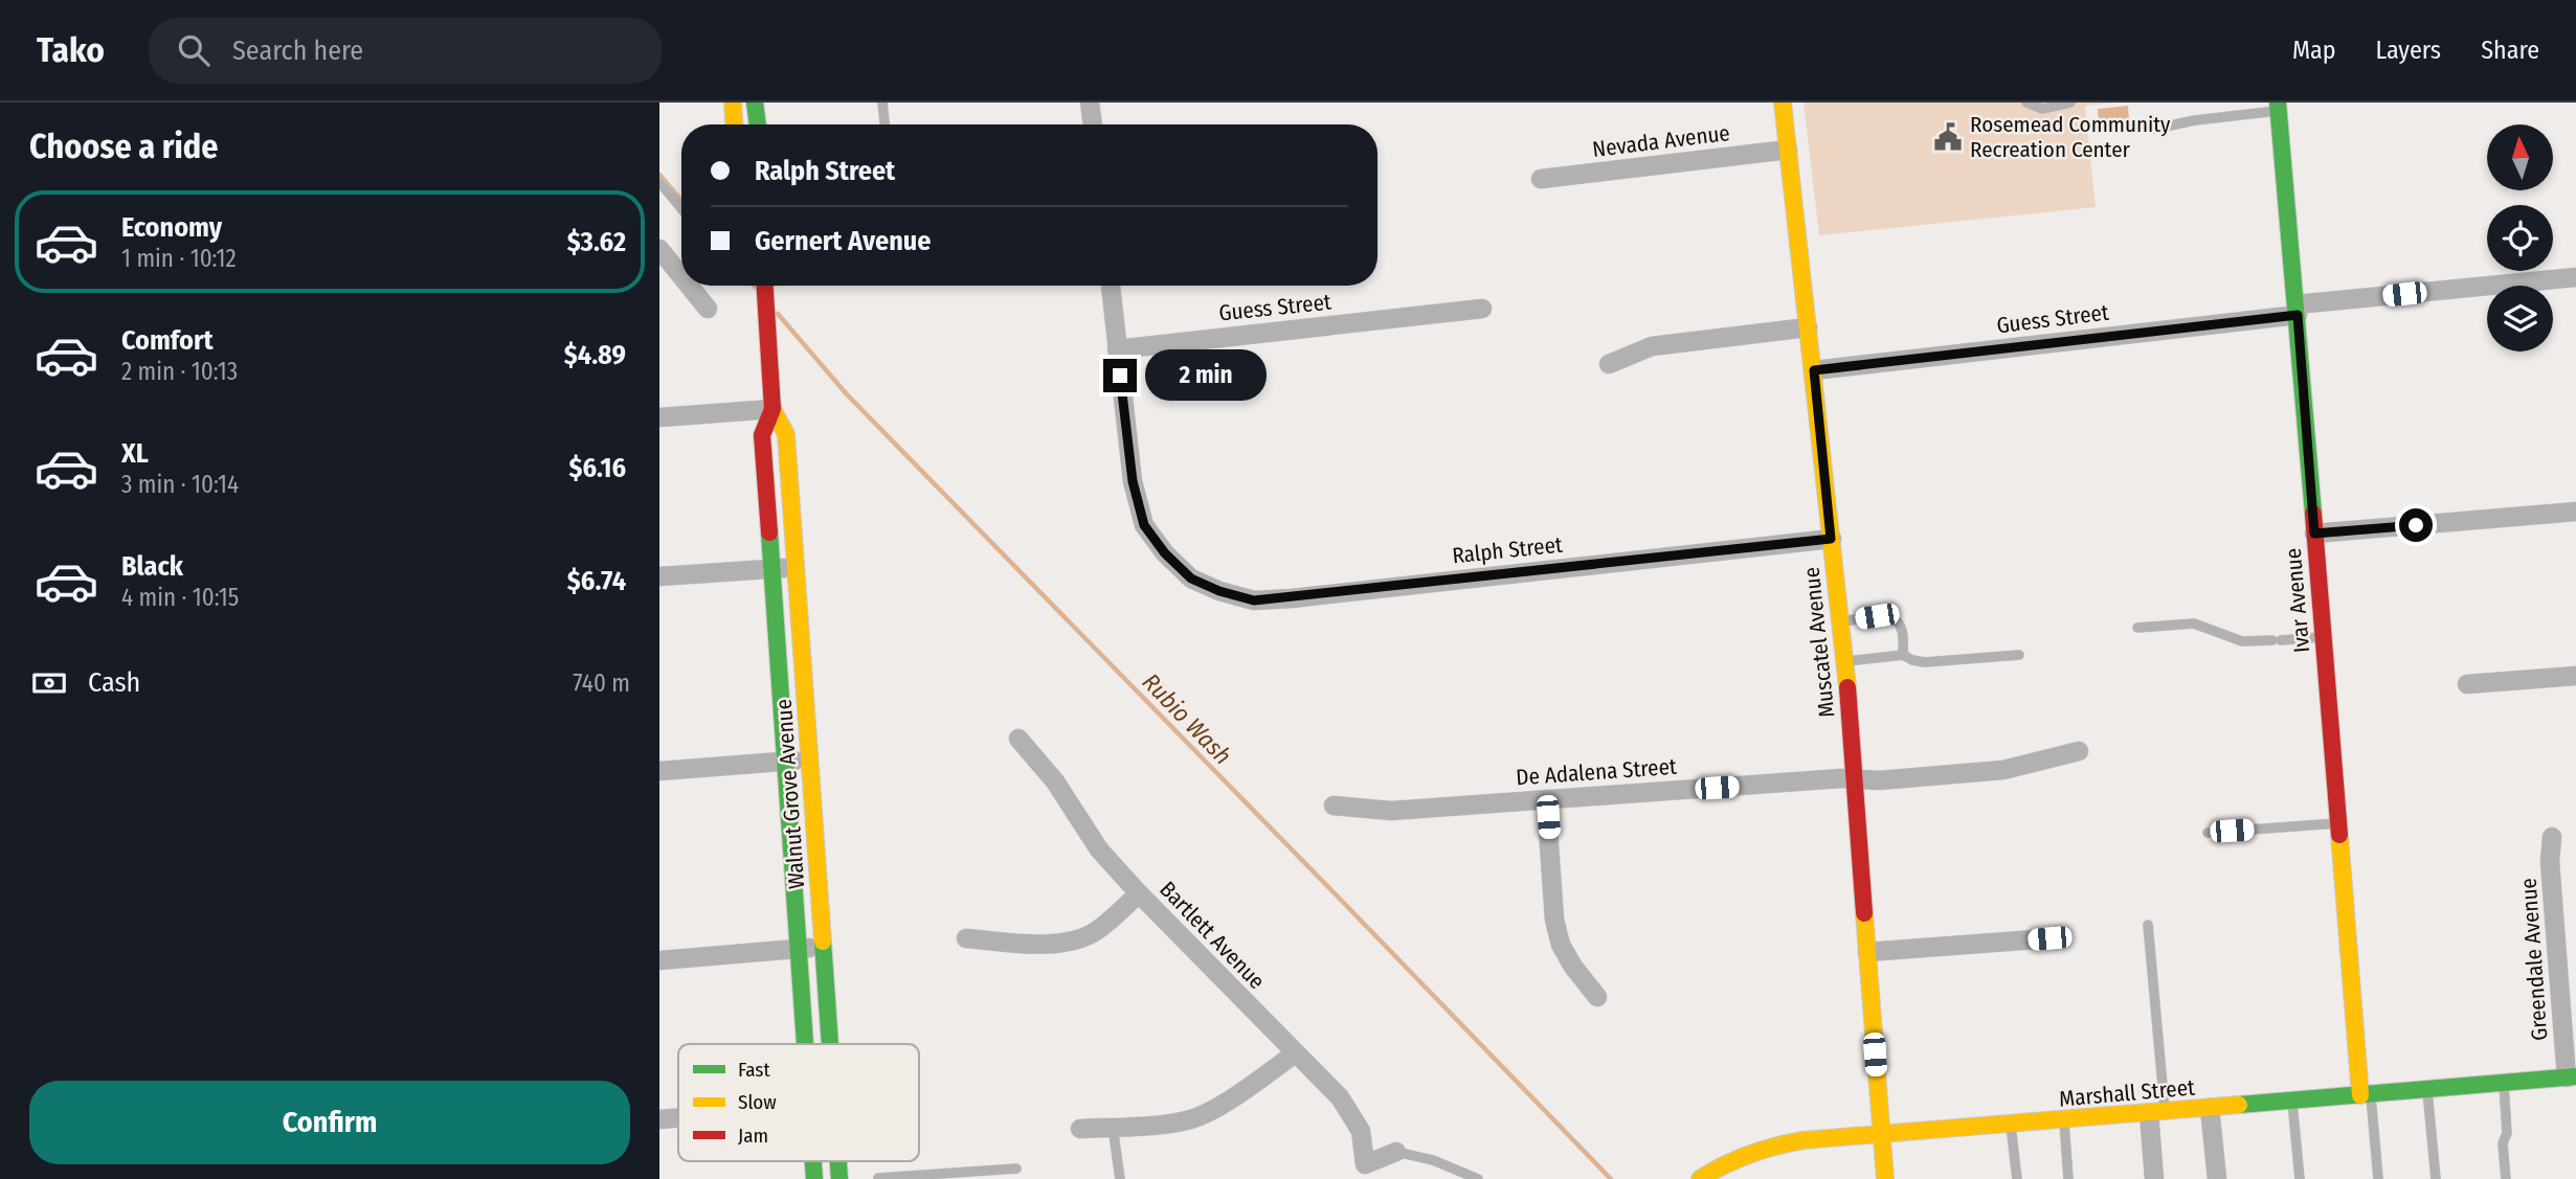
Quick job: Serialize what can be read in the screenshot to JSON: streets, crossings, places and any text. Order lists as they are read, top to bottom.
{
  "streets": {
    "street": [
      "Nevada Avenue",
      "Guess Street",
      "Ralph Street",
      "Ivar Avenue",
      "Muscatel Avenue",
      "De Adalena Street",
      "Walnut Grove Avenue",
      "Bartlett Avenue",
      "Greendale Avenue",
      "Marshall Street"
    ]
  },
  "crossings": [
    ["Nevada Avenue", "Muscatel Avenue"],
    ["Guess Street", "Ralph Street"],
    ["Guess Street", "Ivar Avenue"],
    ["Guess Street", "Muscatel Avenue"],
    ["Ralph Street", "Muscatel Avenue"],
    ["Ivar Avenue", "Marshall Street"],
    ["Muscatel Avenue", "De Adalena Street"],
    ["Muscatel Avenue", "Marshall Street"],
    ["Greendale Avenue", "Marshall Street"]
  ],
  "water": ["Rubio Wash"],
  "places": {
    "public building": ["Rosemead Community Recreation Center"]
  },
  "legend": ["Fast", "Slow", "Jam"],
  "north": "top",
  "page": {
    "header": "Tako",
    "search": "Search here",
    "nav": ["Map", "Layers", "Share"],
    "heading": "Choose a ride",
    "banner": ["Ralph Street", "Gernert Avenue"],
    "list": [
      {
        "name": "Economy",
        "note": "1 min · 10:12",
        "value": "$3.62"
      },
      {
        "name": "Comfort",
        "note": "2 min · 10:13",
        "value": "$4.89"
      },
      {
        "name": "XL",
        "note": "3 min · 10:14",
        "value": "$6.16"
      },
      {
        "name": "Black",
        "note": "4 min · 10:15",
        "value": "$6.74"
      }
    ],
    "bubble": "2 min",
    "pay": ["Cash", "740 m"],
    "buttons": "Confirm"
  }
}
